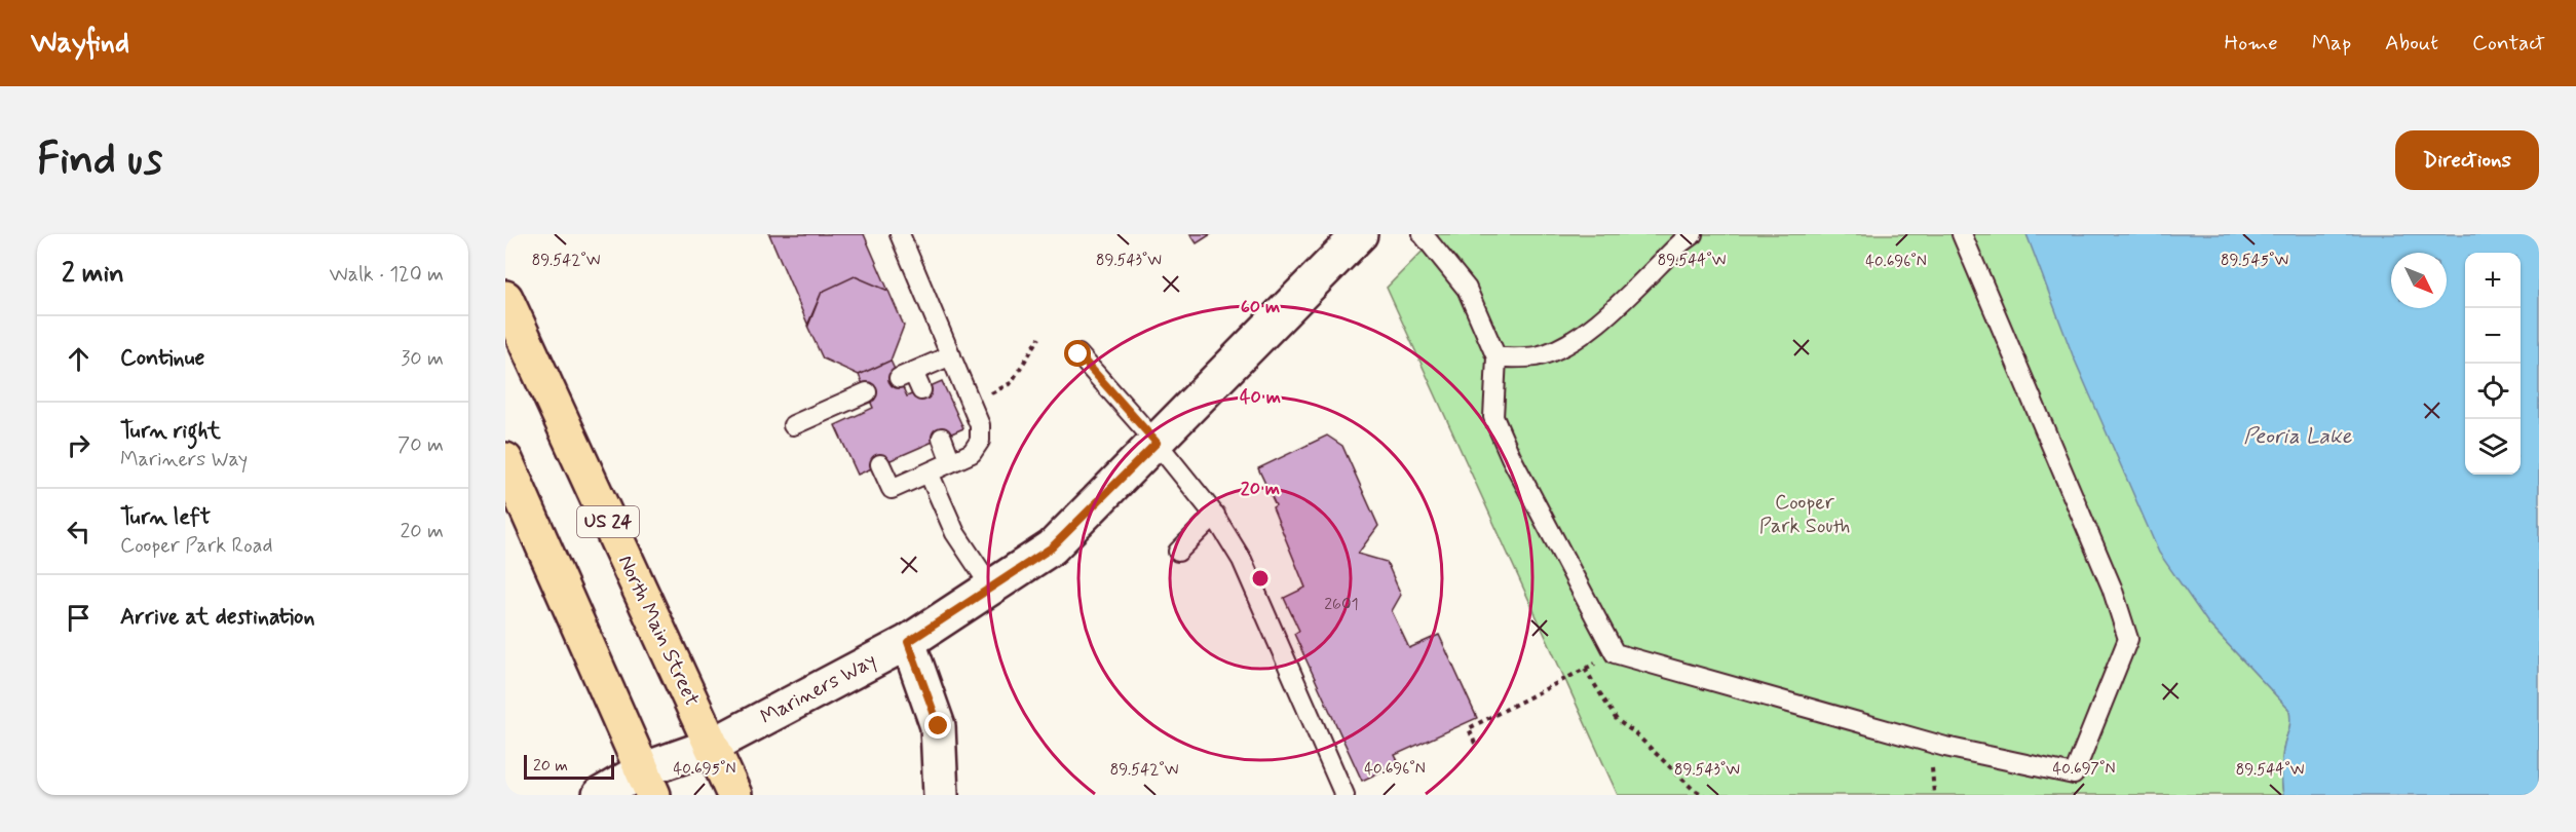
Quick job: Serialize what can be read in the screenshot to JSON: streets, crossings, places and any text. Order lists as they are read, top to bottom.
{
  "streets": {
    "highway": ["US 24", "North Main Street"],
    "street": ["Mariners Way"]
  },
  "crossings": [
    ["North Main Street", "Mariners Way"]
  ],
  "water": ["Peoria Lake"],
  "parks": ["Cooper Park South"],
  "house_numbers": ["2601"],
  "scale_bar": "20 m",
  "north": "bottom right",
  "page": {
    "header": "Wayfind",
    "nav": [
      "Home",
      "Map",
      "About",
      "Contact"
    ],
    "buttons": "Directions",
    "title": "Find us",
    "heading": ["2 min", "Walk · 120 m"],
    "map_buttons": ["+", "−"],
    "list": [
      ["Continue", "30 m"],
      ["Turn right", "Mariners Way", "70 m"],
      ["Turn left", "Cooper Park Road", "20 m"],
      "Arrive at destination"
    ],
    "scale": "20 m"
  },
  "coordinates": [
    "89.542°W",
    "89.543°W",
    "89.544°W",
    "89.545°W",
    "40.696°N",
    "40.695°N",
    "40.697°N"
  ],
  "rings": ["60 m", "40 m", "20 m"]
}
